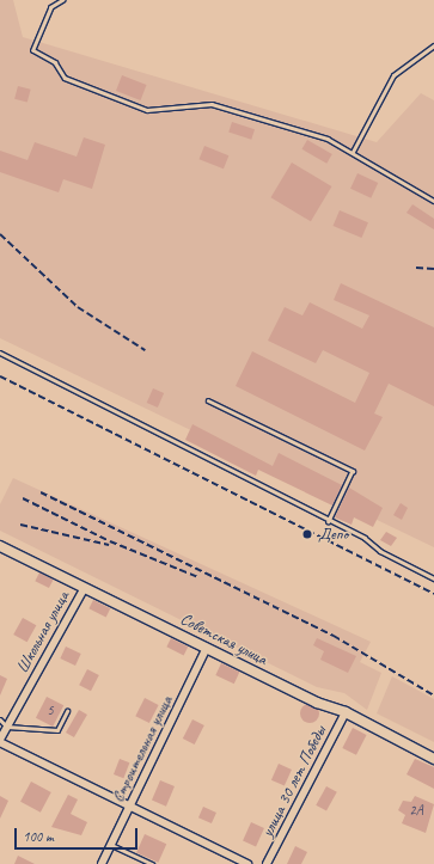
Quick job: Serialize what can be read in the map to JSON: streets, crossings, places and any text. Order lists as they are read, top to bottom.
{
  "streets": {
    "street": [
      "Школьная улица",
      "Советская улица",
      "Строительная улица",
      "улица 30 лет Победы"
    ]
  },
  "crossings": [
    ["Школьная улица", "Советская улица"],
    ["Советская улица", "Строительная улица"],
    ["Советская улица", "улица 30 лет Победы"]
  ],
  "places": ["Депо"],
  "house_numbers": ["5", "2А"],
  "scale_bar": "100 m"
}
